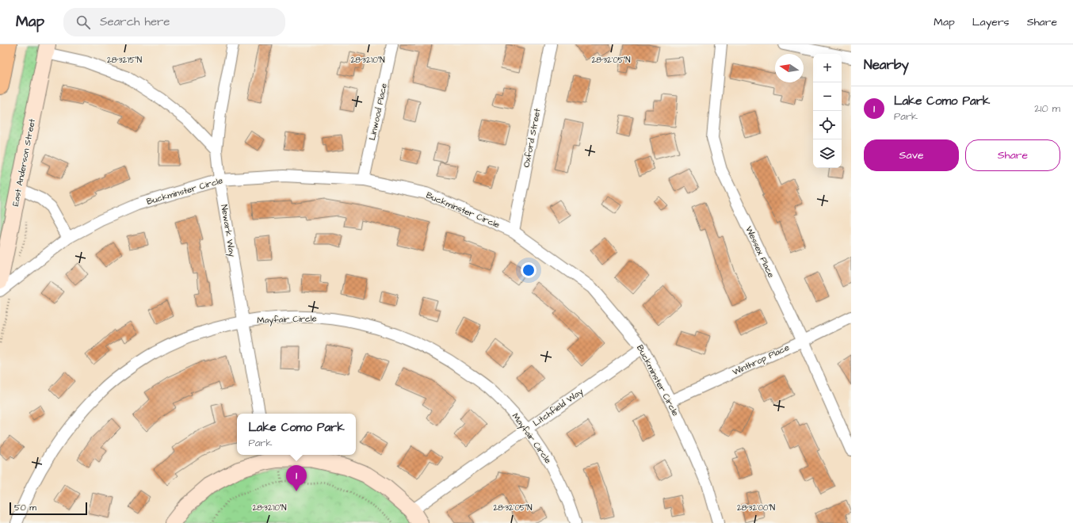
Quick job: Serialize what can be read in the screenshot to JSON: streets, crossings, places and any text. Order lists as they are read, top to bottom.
{
  "streets": {
    "street": [
      "Linwood Place",
      "Oxford Street",
      "East Anderson Street",
      "Buckminster Circle",
      "Newark Way",
      "Wessex Place",
      "Mayfair Circle",
      "Winthrop Place",
      "Litchfield Way"
    ]
  },
  "crossings": [
    ["Linwood Place", "Buckminster Circle"],
    ["Oxford Street", "Buckminster Circle"],
    ["Buckminster Circle", "Newark Way"],
    ["Buckminster Circle", "Winthrop Place"],
    ["Buckminster Circle", "Litchfield Way"],
    ["Newark Way", "Mayfair Circle"],
    ["Wessex Place", "Winthrop Place"],
    ["Mayfair Circle", "Litchfield Way"]
  ],
  "scale_bar": "50 m",
  "north": "left",
  "page": {
    "header": "Map",
    "search": "Search here",
    "nav": ["Map", "Layers", "Share"],
    "heading": "Nearby",
    "map_buttons": ["+", "−"],
    "list": [
      {
        "mark": "1",
        "name": "Lake Como Park",
        "note": "Park",
        "value": "210 m"
      }
    ],
    "buttons": ["Save", "Share"],
    "popup": ["Lake Como Park", "Park"],
    "pins": "1",
    "scale": "50 m"
  },
  "coordinates": [
    "28°32'15\"N",
    "28°32'10\"N",
    "28°32'05\"N",
    "28°32'00\"N"
  ]
}
